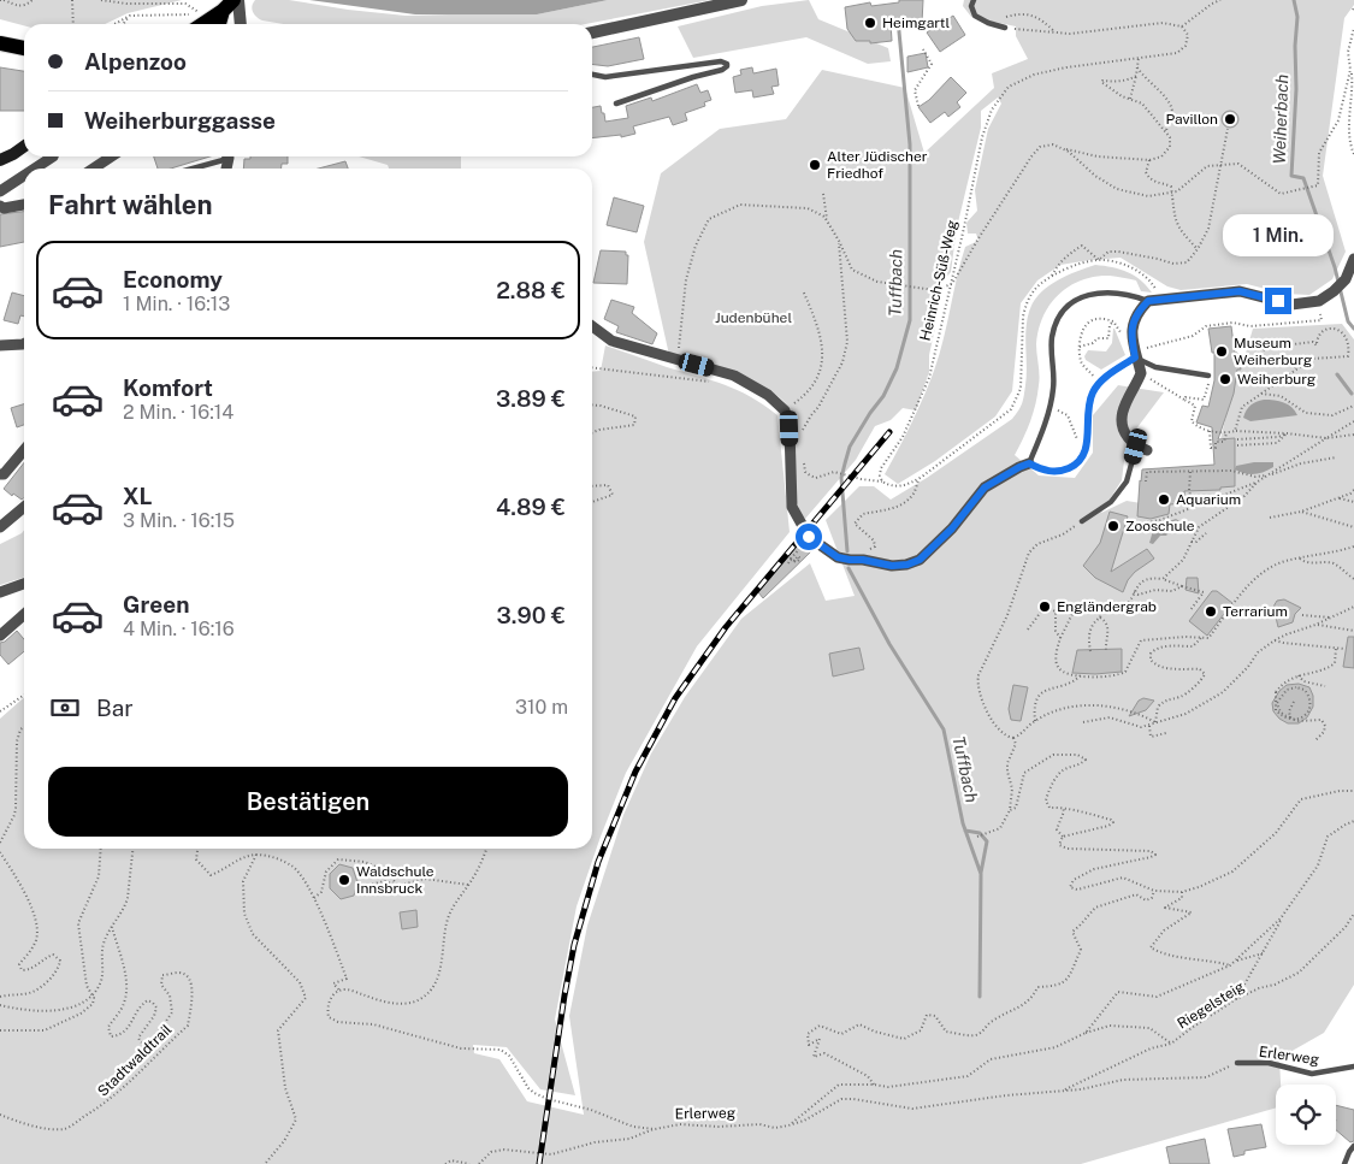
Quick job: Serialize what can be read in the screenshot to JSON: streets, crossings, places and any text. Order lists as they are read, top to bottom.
{
  "streets": {
    "lane": ["Erlerweg"],
    "path": ["Heinrich-Süß-Weg", "Riegelsteig", "Stadtwaldtrail"]
  },
  "crossings": [
    ["Riegelsteig", "Erlerweg"]
  ],
  "water": ["Weiherbach", "Tuffbach"],
  "parks": ["Judenbühel"],
  "places": [
    "Heimgartl",
    "Pavillon",
    "Alter Jüdischer Friedhof",
    "Museum Weiherburg",
    "Weiherburg",
    "Aquarium",
    "Zooschule",
    "Engländergrab",
    "Terrarium",
    "Waldschule Innsbruck"
  ],
  "page": {
    "banner": ["Alpenzoo", "Weiherburggasse"],
    "heading": "Fahrt wählen",
    "bubble": "1 Min.",
    "list": [
      {
        "name": "Economy",
        "note": "1 Min. · 16:13",
        "value": "2.88 €"
      },
      {
        "name": "Komfort",
        "note": "2 Min. · 16:14",
        "value": "3.89 €"
      },
      {
        "name": "XL",
        "note": "3 Min. · 16:15",
        "value": "4.89 €"
      },
      {
        "name": "Green",
        "note": "4 Min. · 16:16",
        "value": "3.90 €"
      }
    ],
    "pay": ["Bar", "310 m"],
    "buttons": "Bestätigen"
  }
}
